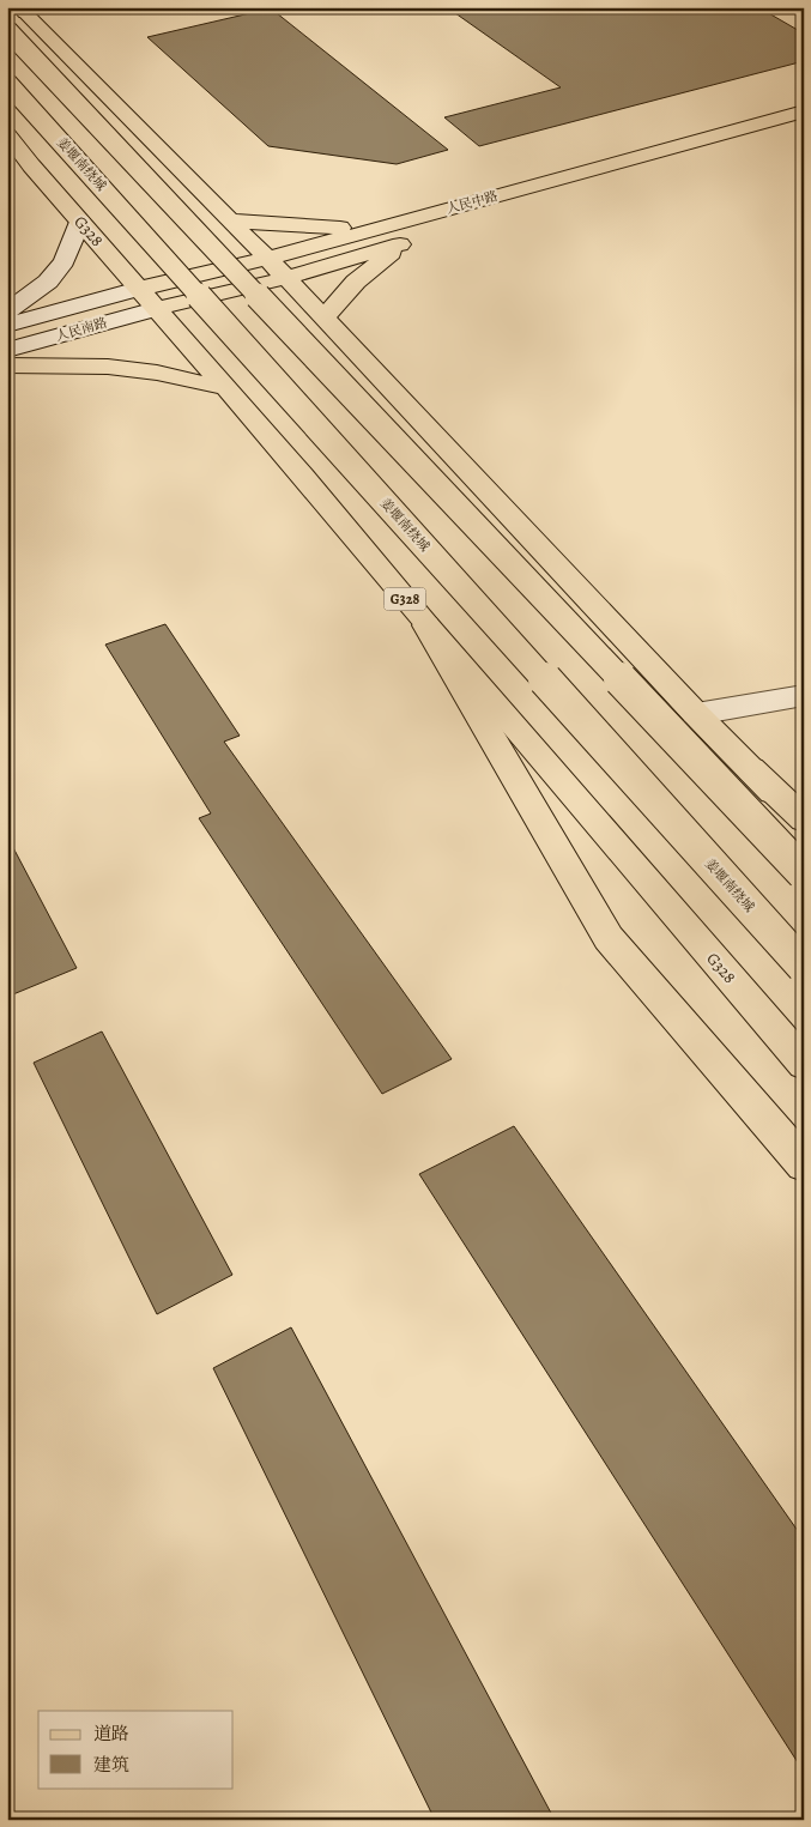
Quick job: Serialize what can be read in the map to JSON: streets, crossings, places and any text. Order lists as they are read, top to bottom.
{
  "streets": {
    "main road": [
      "姜堰南绕城",
      "人民中路",
      "G328",
      "人民南路"
    ]
  },
  "crossings": [
    ["人民中路", "G328"],
    ["人民中路", "人民南路"],
    ["G328", "人民南路"]
  ],
  "legend": ["道路", "建筑"]
}
